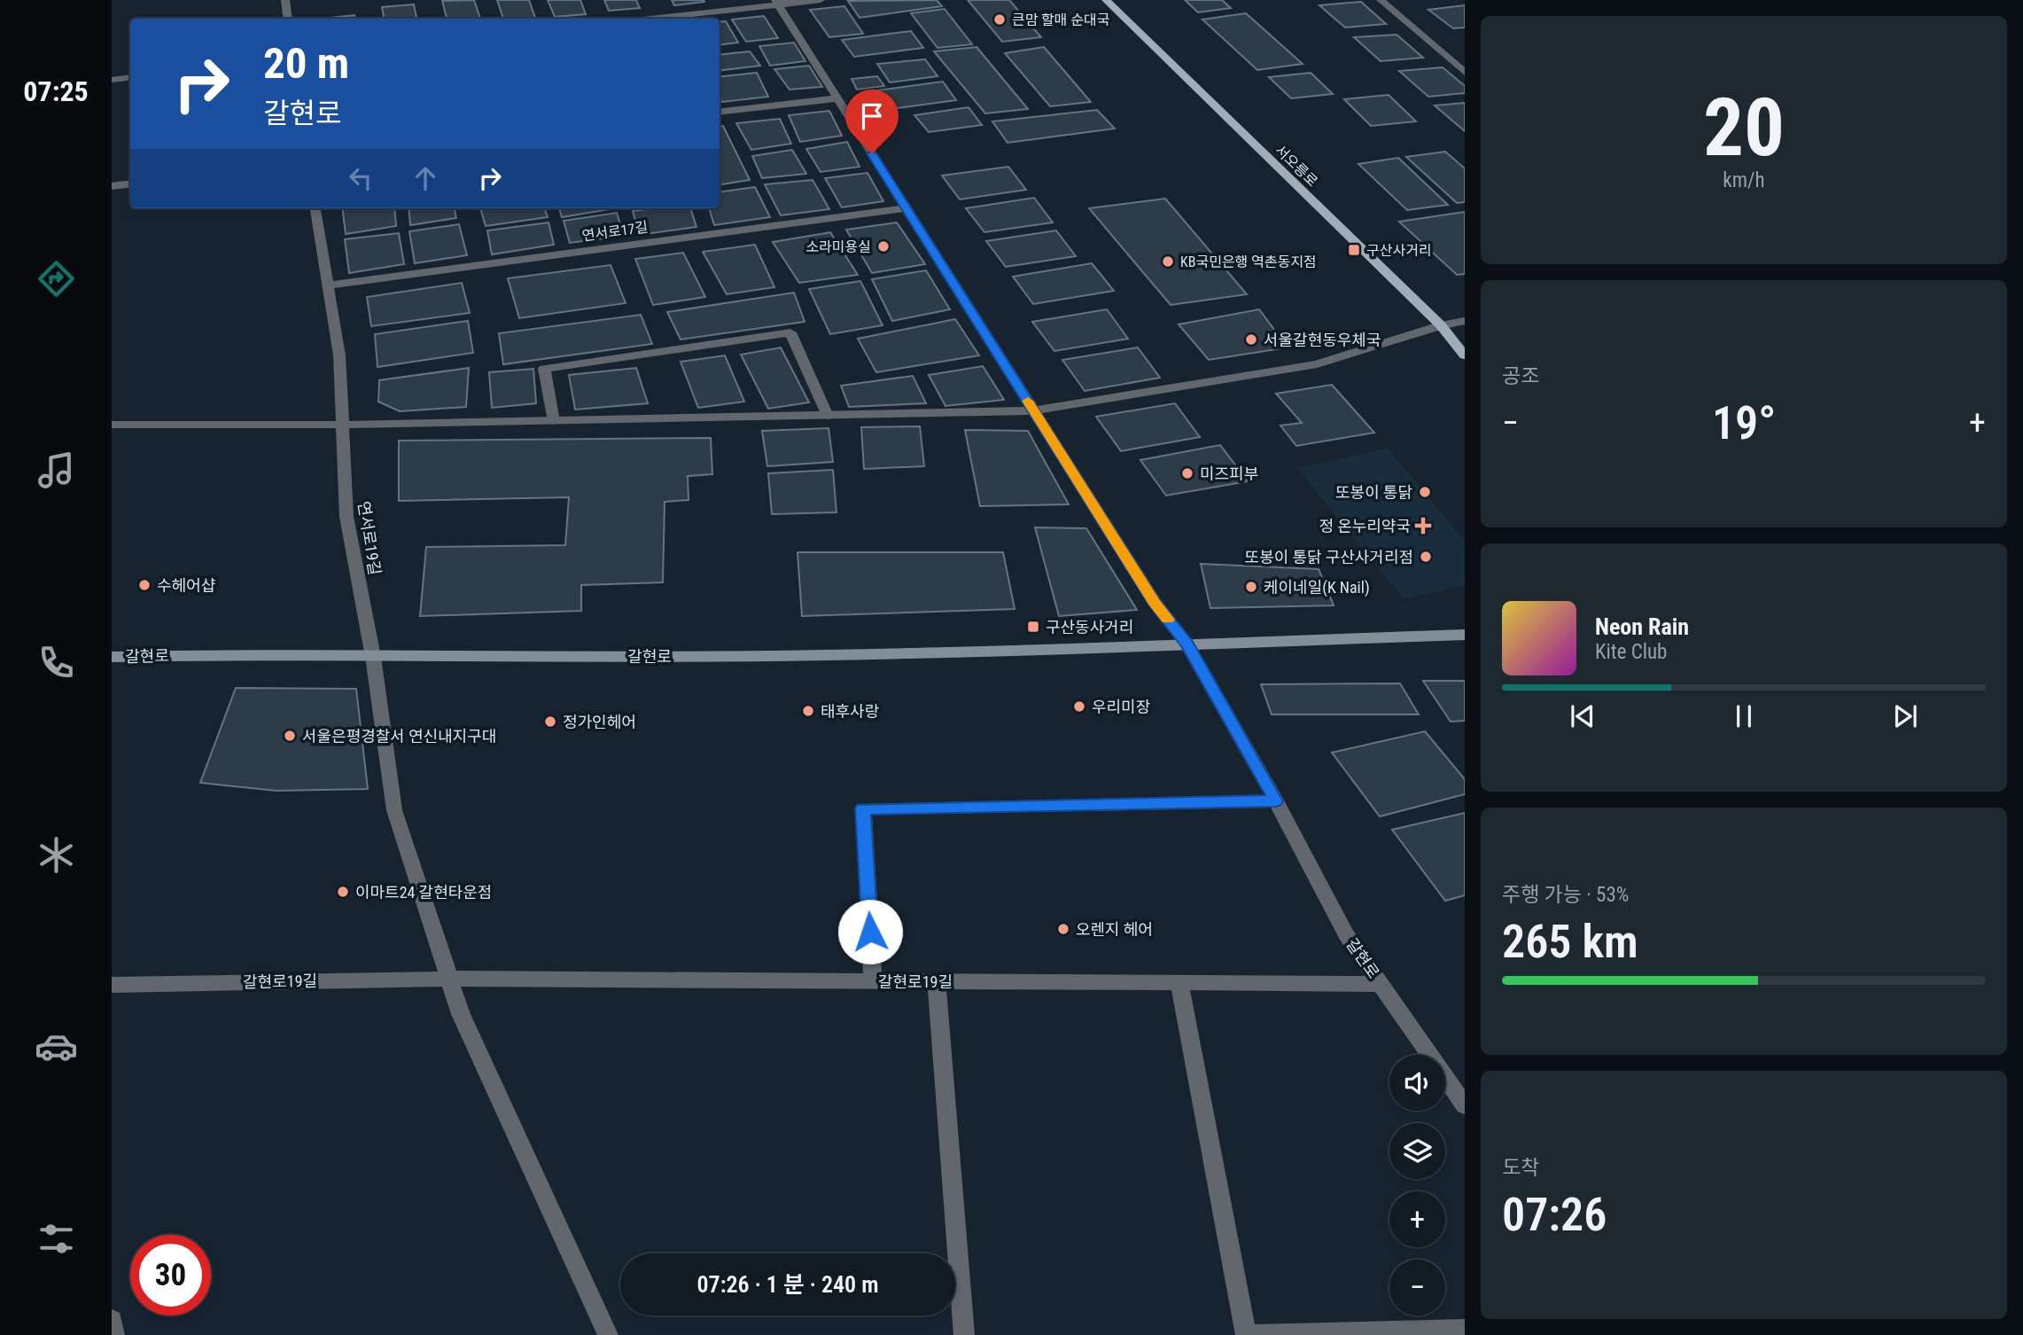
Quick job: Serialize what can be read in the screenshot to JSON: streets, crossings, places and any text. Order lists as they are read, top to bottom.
{
  "streets": {
    "main road": ["서오릉로", "갈현로"],
    "street": ["연서로17길", "연서로19길", "갈현로19길"]
  },
  "crossings": [
    ["연서로17길", "연서로19길"],
    ["연서로19길", "갈현로"],
    ["갈현로", "갈현로19길"]
  ],
  "places": {
    "other": [
      "큰맘 할매 순대국",
      "소라미용실",
      "KB국민은행 역촌동지점",
      "서울갈현동우체국",
      "미즈피부",
      "또봉이 통닭",
      "또봉이 통닭 구산사거리점",
      "수헤어샵",
      "케이네일(K Nail)",
      "우리미장",
      "태후사랑",
      "정가인헤어",
      "서울은평경찰서 연신내지구대",
      "이마트24 갈현타운점",
      "오렌지 헤어"
    ],
    "transit": ["구산사거리", "구산동사거리"],
    "health": ["정 온누리약국"]
  },
  "page": {
    "tabs": "07:25",
    "tile": [
      ["20", "km/h"],
      "공조",
      ["주행 가능 · 53%", "265 km"],
      ["도착", "07:26"]
    ],
    "turn": ["20 m", "갈현로"],
    "heat": ["−", "19°", "+"],
    "song": ["Neon Rain", "Kite Club"],
    "map_buttons": ["+", "−"],
    "limit": "30",
    "trip": "07:26 · 1 분 · 240 m"
  }
}
